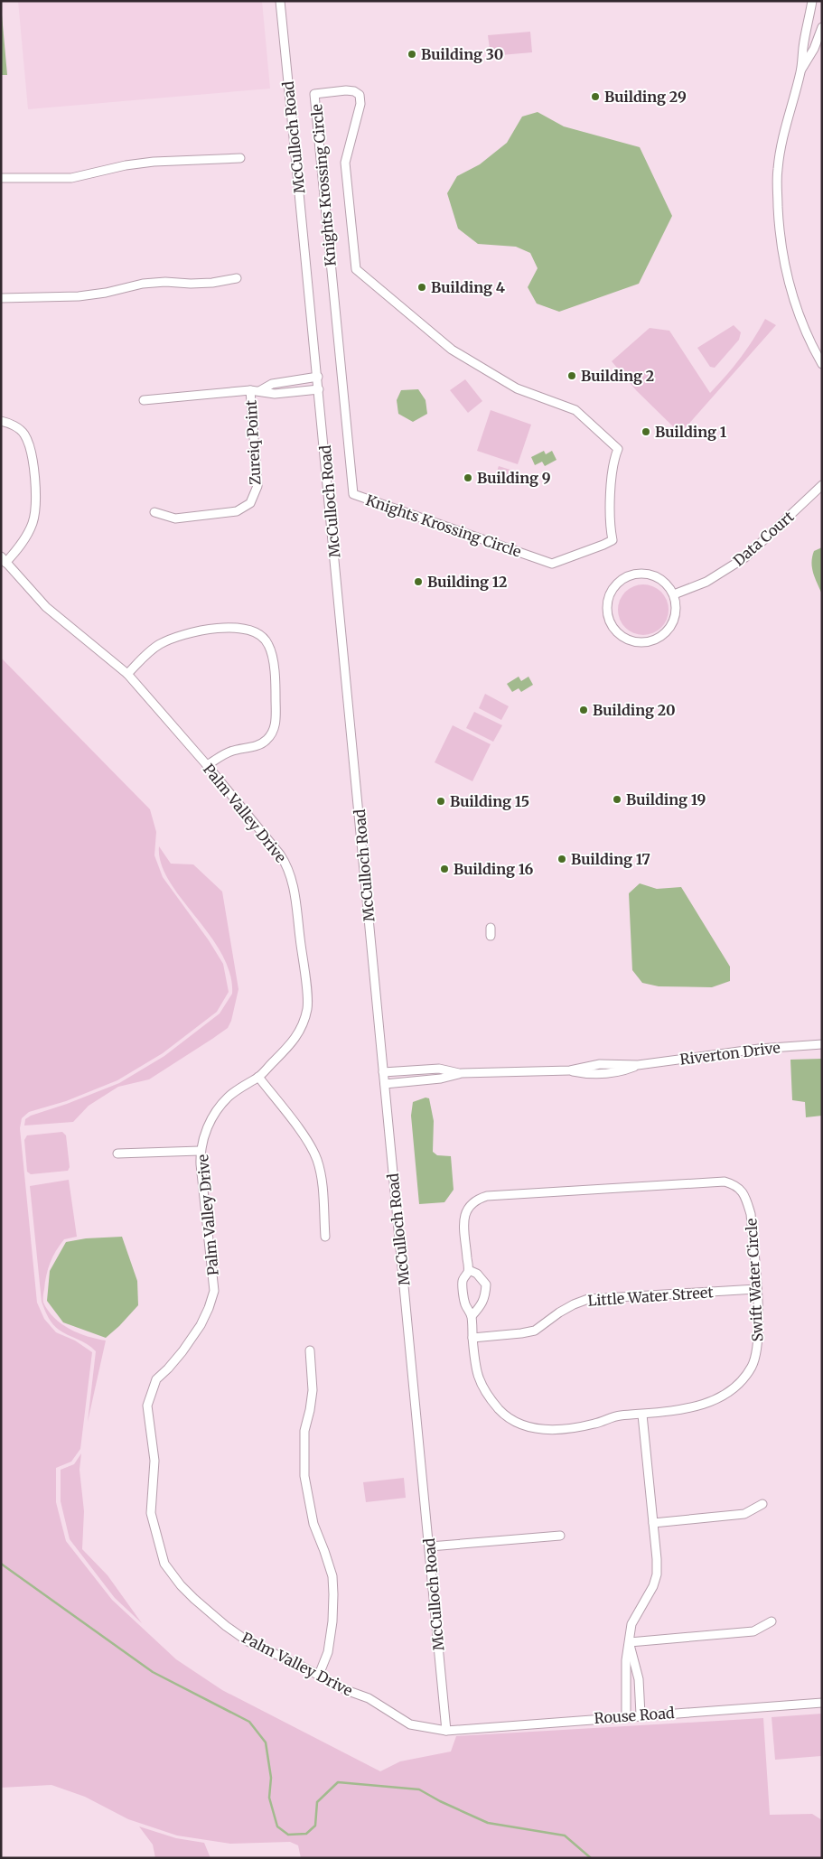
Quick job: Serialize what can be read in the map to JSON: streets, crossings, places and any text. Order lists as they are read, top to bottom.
{
  "streets": {
    "street": [
      "McCulloch Road",
      "Knights Krossing Circle",
      "Zureiq Point",
      "Data Court",
      "Palm Valley Drive",
      "Riverton Drive",
      "Swift Water Circle",
      "Little Water Street",
      "Rouse Road"
    ]
  },
  "crossings": [
    ["McCulloch Road", "Palm Valley Drive"],
    ["McCulloch Road", "Riverton Drive"],
    ["McCulloch Road", "Rouse Road"],
    ["Palm Valley Drive", "Rouse Road"],
    ["Swift Water Circle", "Little Water Street"]
  ],
  "places": [
    "Building 30",
    "Building 29",
    "Building 4",
    "Building 2",
    "Building 1",
    "Building 9",
    "Building 12",
    "Building 20",
    "Building 19",
    "Building 15",
    "Building 17",
    "Building 16"
  ]
}
